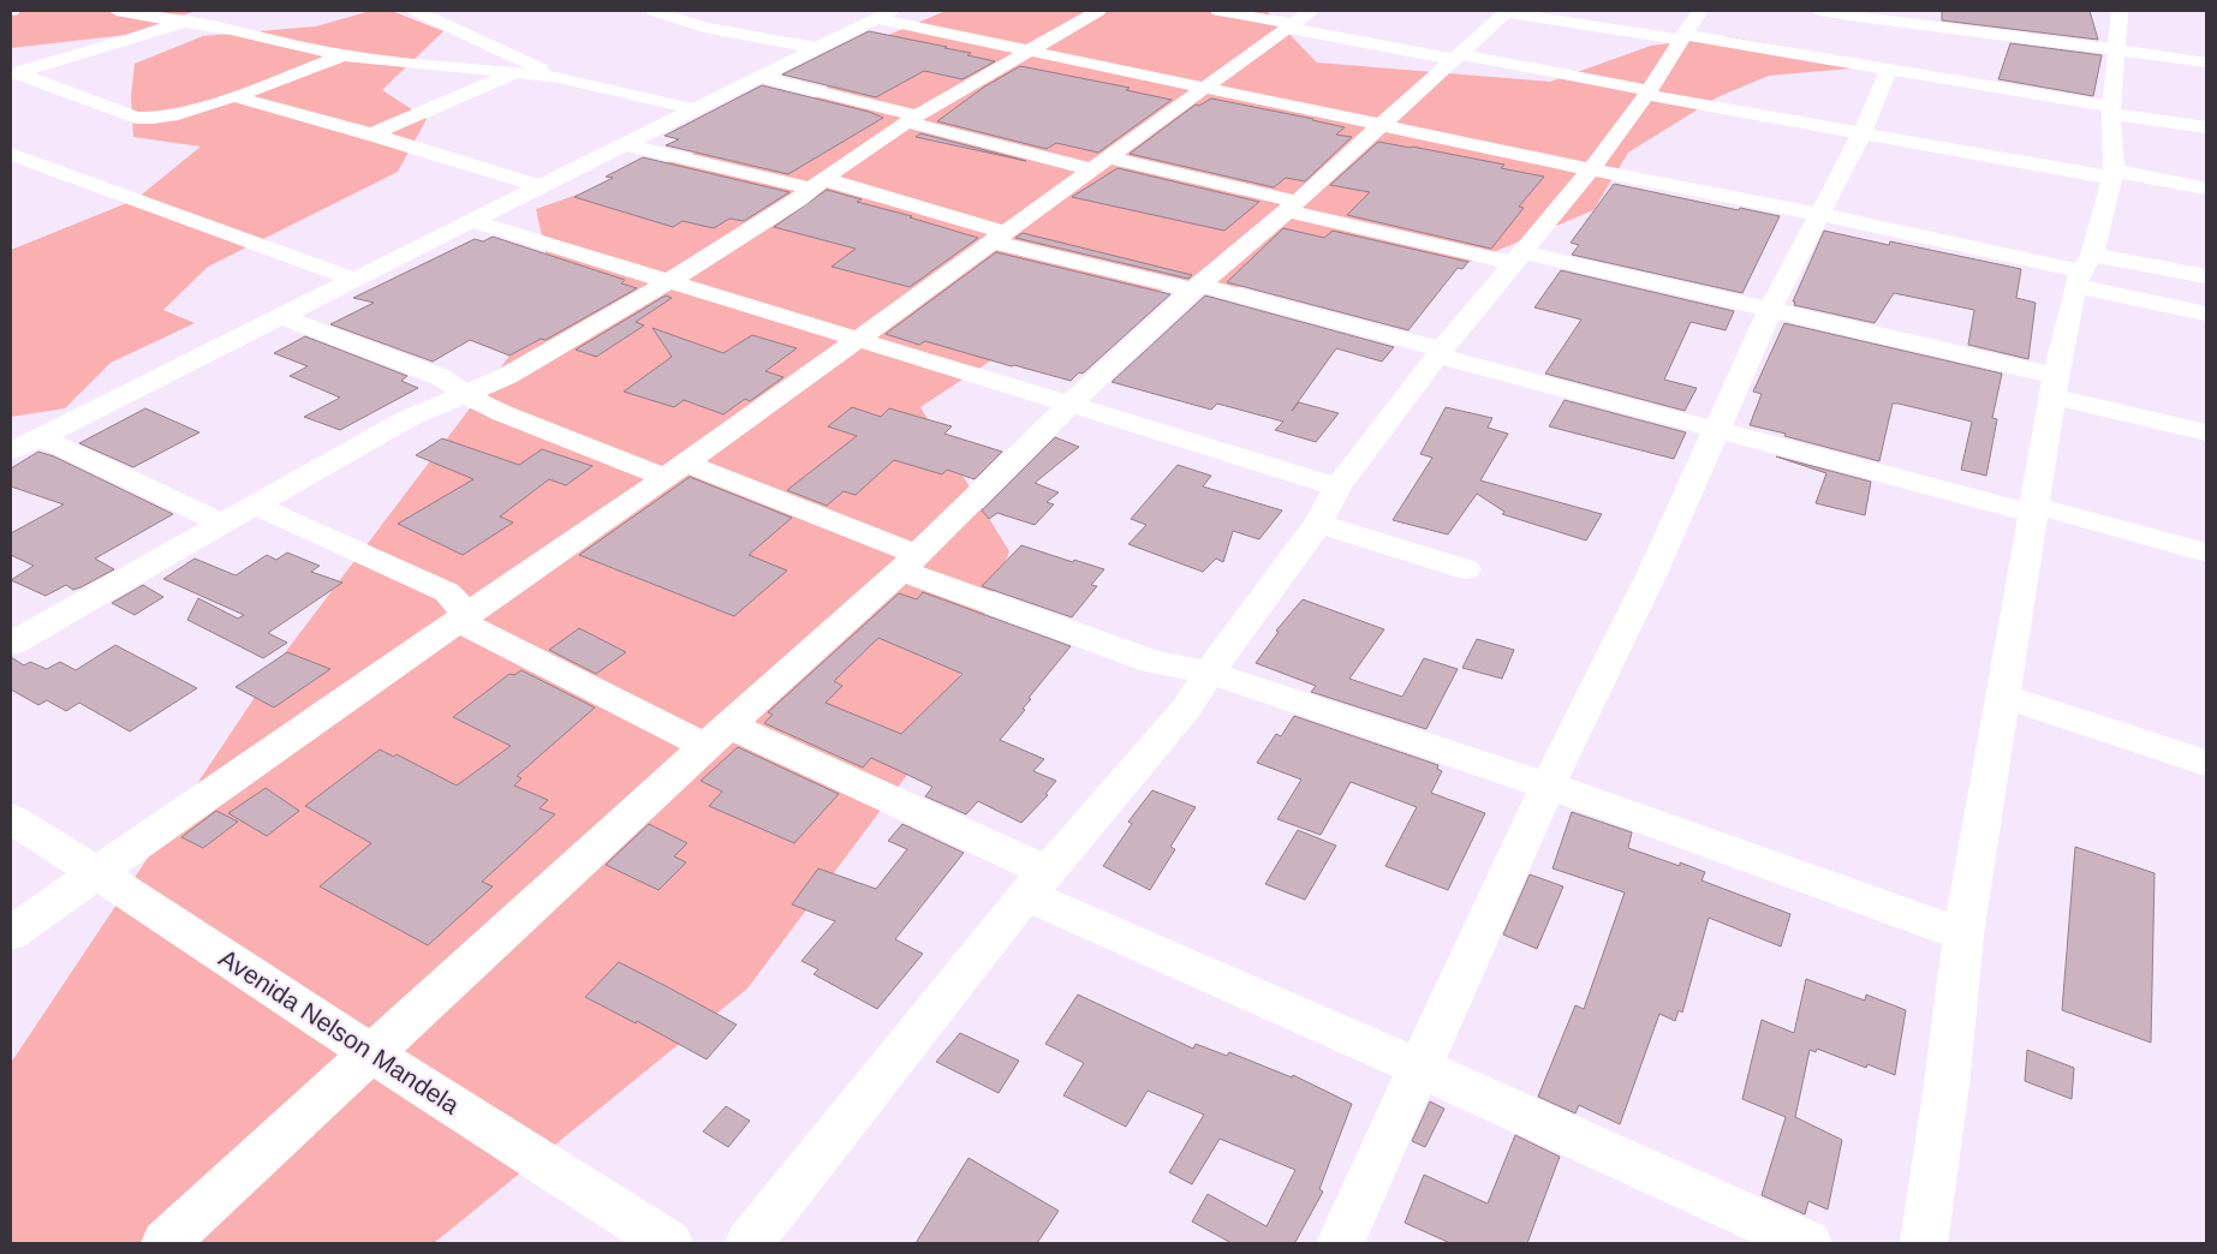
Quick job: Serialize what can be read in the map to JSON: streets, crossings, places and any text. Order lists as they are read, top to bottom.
{
  "streets": {
    "street": ["Avenida Nelson Mandela"]
  }
}
